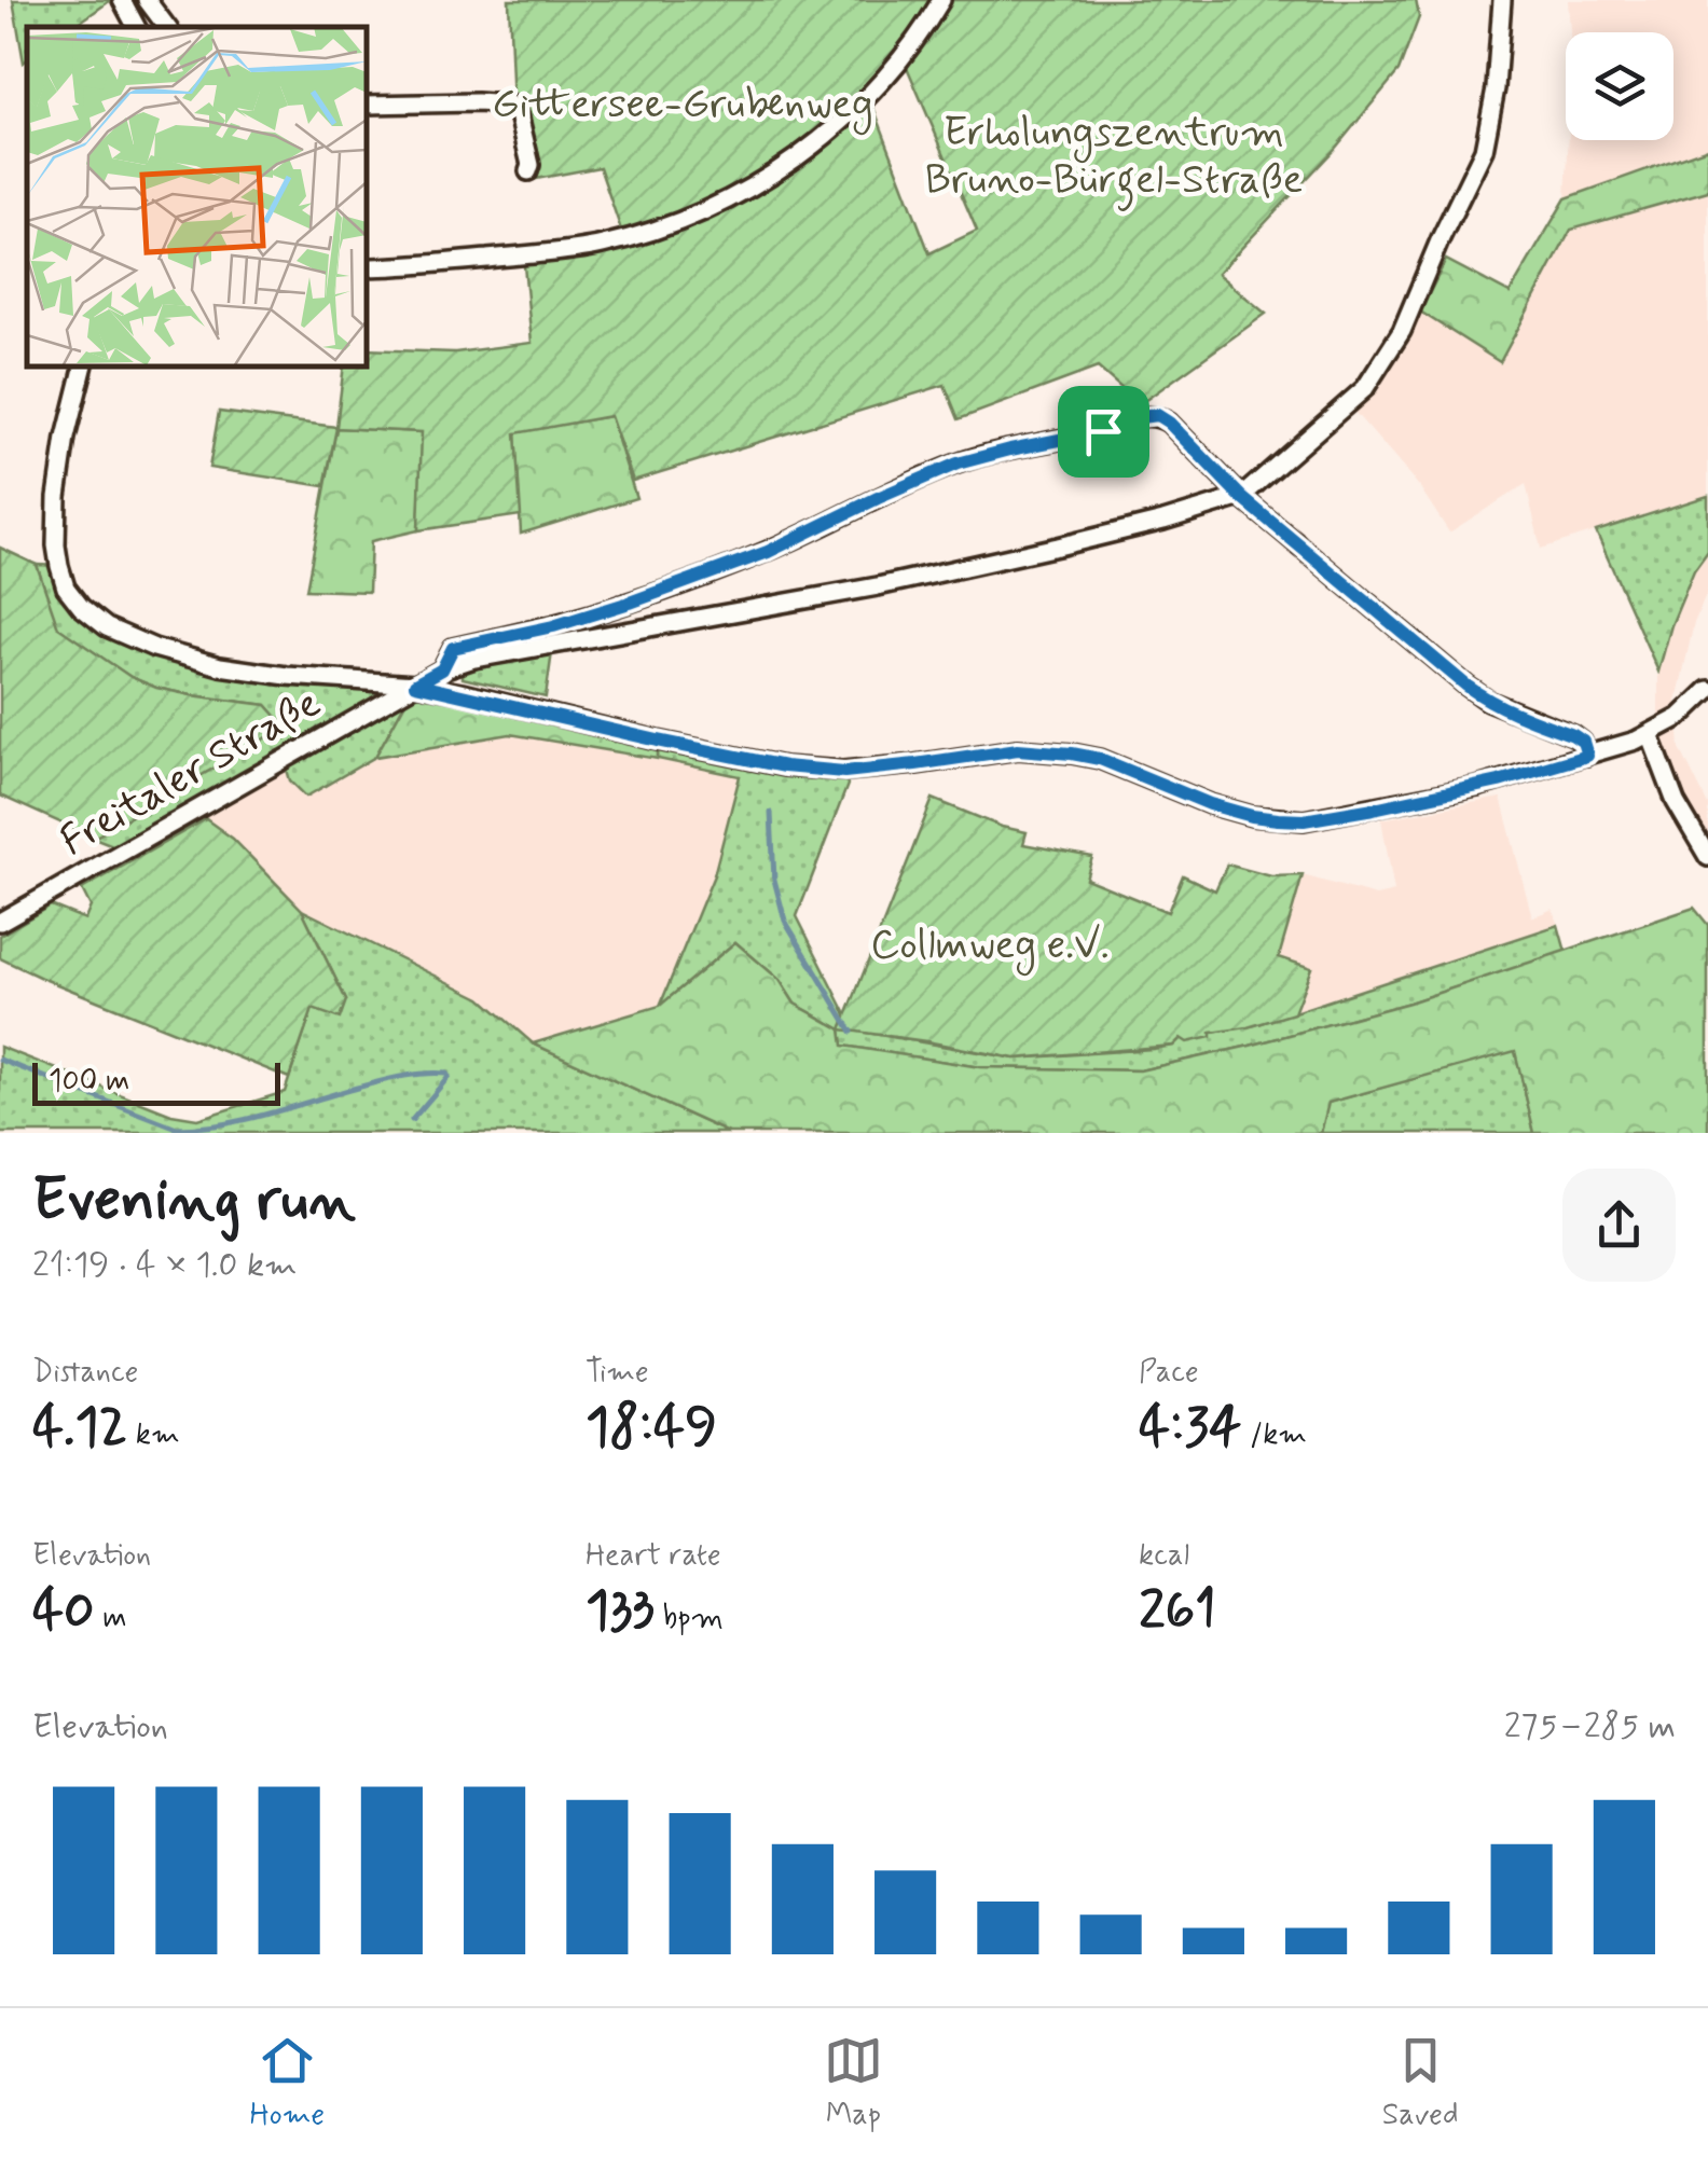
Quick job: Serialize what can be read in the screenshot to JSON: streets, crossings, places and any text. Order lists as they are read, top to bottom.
{
  "streets": {
    "street": ["Freitaler Straße"]
  },
  "parks": ["Gittersee-Grubenweg", "Erholungszentrum Bruno-Bürgel-Straße", "Collmweg e.V."],
  "scale_bar": "100 m",
  "page": {
    "scale": "100 m",
    "heading": ["Evening run", "21:19 · 4 × 1.0 km"],
    "stats": [
      ["Distance", "4.12 km"],
      ["Time", "18:49"],
      ["Pace", "4:34 /km"],
      ["Elevation", "40 m"],
      ["Heart rate", "133 bpm"],
      ["kcal", "261"]
    ],
    "chart": ["Elevation", "275–285 m"],
    "tabs": ["Home", "Map", "Saved"]
  }
}
